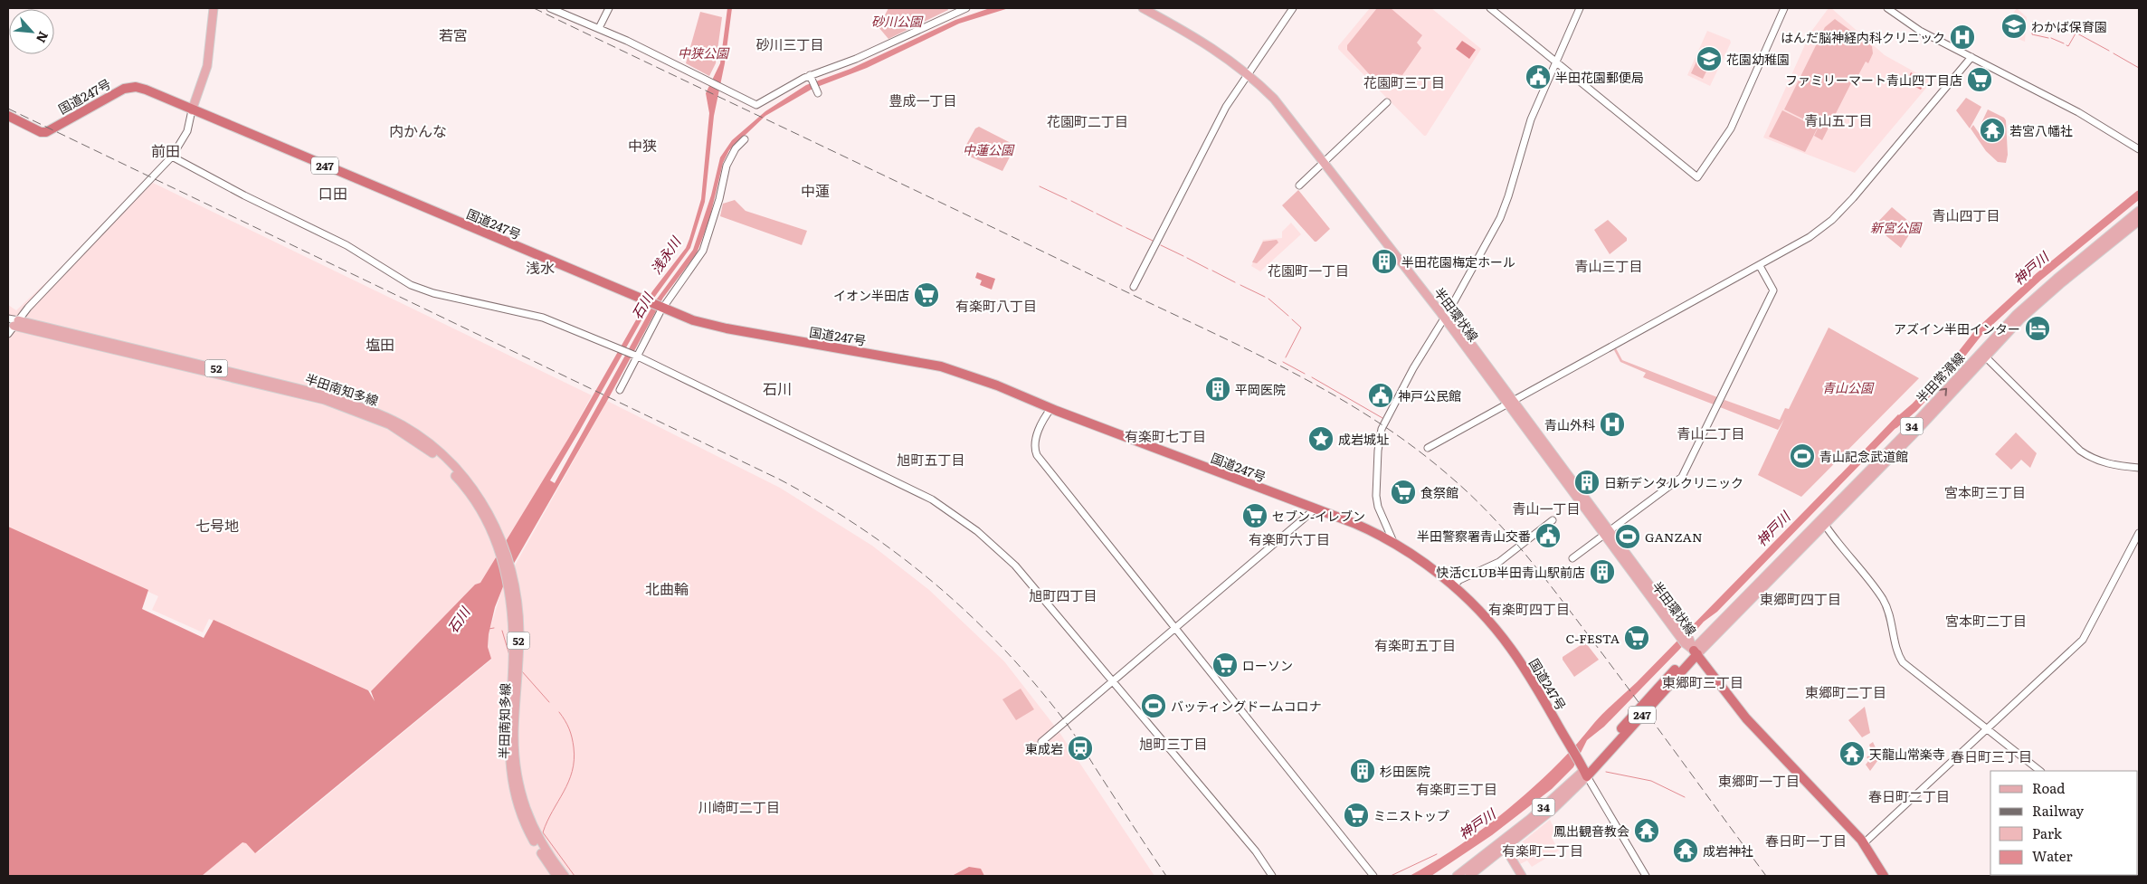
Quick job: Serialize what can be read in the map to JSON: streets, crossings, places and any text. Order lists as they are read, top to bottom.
{
  "streets": {
    "highway": ["国道247号", "247"],
    "main road": [
      "半田環状線",
      "52",
      "半田常滑線",
      "半田南知多線",
      "34"
    ]
  },
  "crossings": [
    ["国道247号", "247"],
    ["国道247号", "34"],
    ["247", "半田環状線"],
    ["247", "半田常滑線"],
    ["247", "34"],
    ["半田環状線", "半田常滑線"]
  ],
  "districts": [
    "若宮",
    "砂川三丁目",
    "花園町三丁目",
    "豊成一丁目",
    "青山五丁目",
    "花園町二丁目",
    "内かんな",
    "中狭",
    "前田",
    "中蓮",
    "口田",
    "青山四丁目",
    "青山三丁目",
    "浅水",
    "花園町一丁目",
    "有楽町八丁目",
    "塩田",
    "石川",
    "青山二丁目",
    "有楽町七丁目",
    "旭町五丁目",
    "宮本町三丁目",
    "青山一丁目",
    "七号地",
    "有楽町六丁目",
    "北曲輪",
    "旭町四丁目",
    "東郷町四丁目",
    "有楽町四丁目",
    "宮本町二丁目",
    "有楽町五丁目",
    "東郷町三丁目",
    "東郷町二丁目",
    "旭町三丁目",
    "春日町三丁目",
    "東郷町一丁目",
    "有楽町三丁目",
    "春日町二丁目",
    "川崎町二丁目",
    "春日町一丁目",
    "有楽町二丁目"
  ],
  "water": ["浅永川", "神戸川", "石川"],
  "parks": [
    "砂川公園",
    "中狭公園",
    "中蓮公園",
    "新宮公園",
    "青山公園"
  ],
  "places": {
    "school or university": ["わかば保育園", "花園幼稚園"],
    "hospital": ["はんだ脳神経内科クリニック", "青山外科"],
    "public building": ["半田花園郵便局", "神戸公民館", "半田警察署青山交番"],
    "supermarket": [
      "ファミリーマート青山四丁目店",
      "イオン半田店",
      "食祭館",
      "セブン-イレブン",
      "C-FESTA",
      "ローソン",
      "ミニストップ"
    ],
    "temple": [
      "若宮八幡社",
      "天龍山常楽寺",
      "鳳出観音教会",
      "成岩神社"
    ],
    "building": [
      "半田花園梅定ホール",
      "平岡医院",
      "日新デンタルクリニック",
      "快活CLUB半田青山駅前店",
      "杉田医院"
    ],
    "hotel": ["アズイン半田インター"],
    "place": ["成岩城址"],
    "sports": ["青山記念武道館", "GANZAN", "バッティングドームコロナ"],
    "station": ["東成岩"]
  },
  "legend": [
    "Road",
    "Railway",
    "Park",
    "Water"
  ],
  "north": "bottom right"
}
